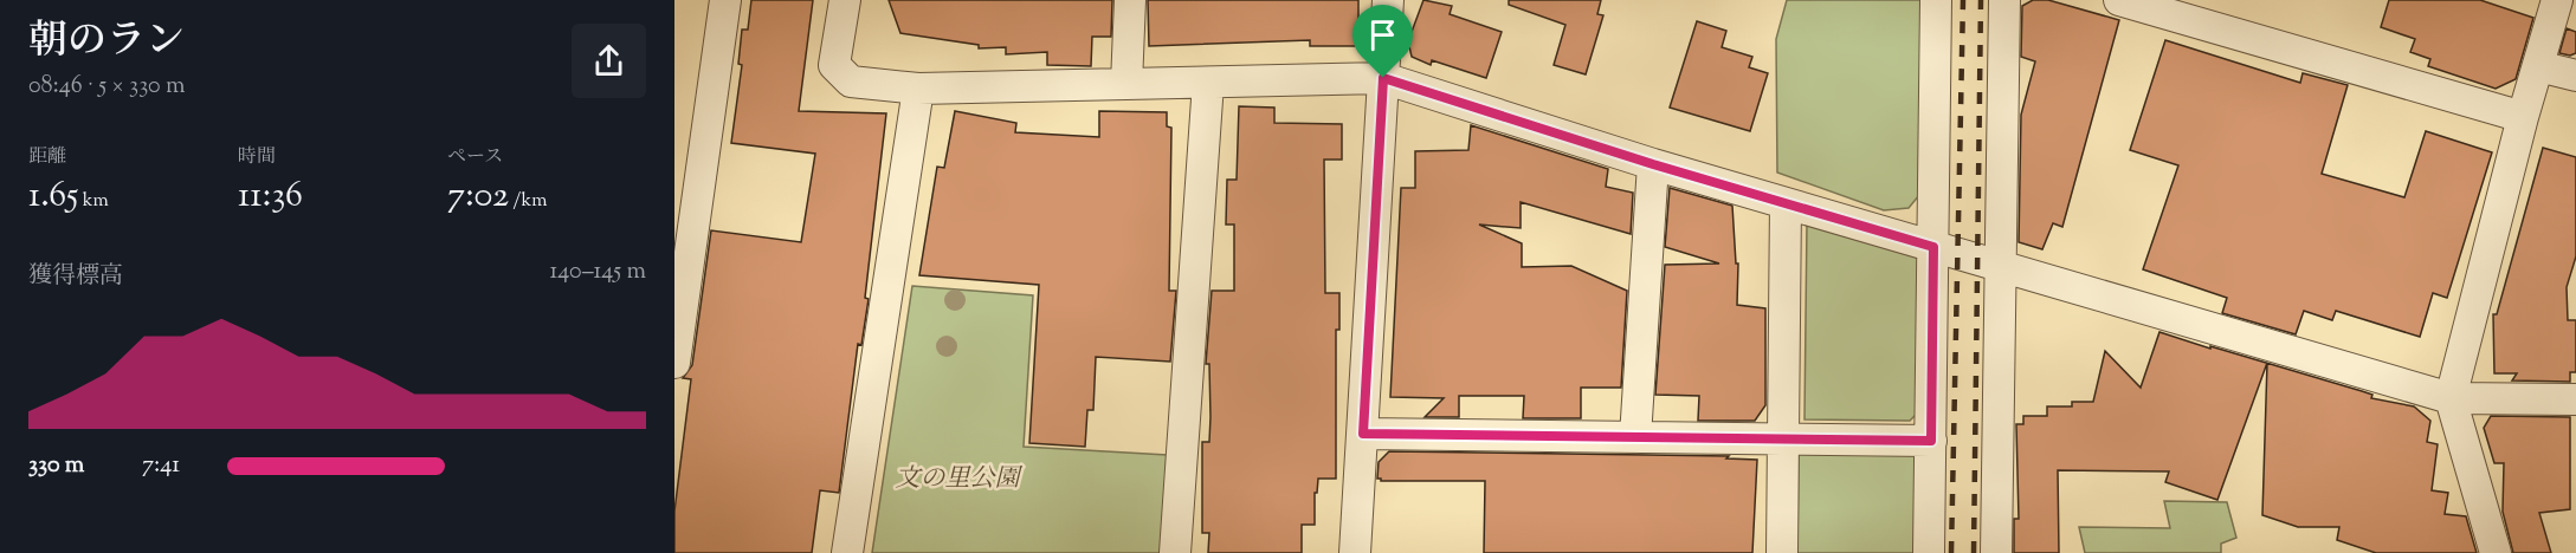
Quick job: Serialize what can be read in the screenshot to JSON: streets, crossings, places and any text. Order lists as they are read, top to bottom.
{
  "parks": ["文の里公園"],
  "page": {
    "heading": ["朝のラン", "08:46 · 5 × 330 m"],
    "stats": [
      ["距離", "1.65 km"],
      ["時間", "11:36"],
      ["ペース", "7:02 /km"]
    ],
    "chart": ["獲得標高", "140–145 m"],
    "list": [
      {
        "name": "330 m",
        "note": "7:41"
      }
    ]
  }
}
